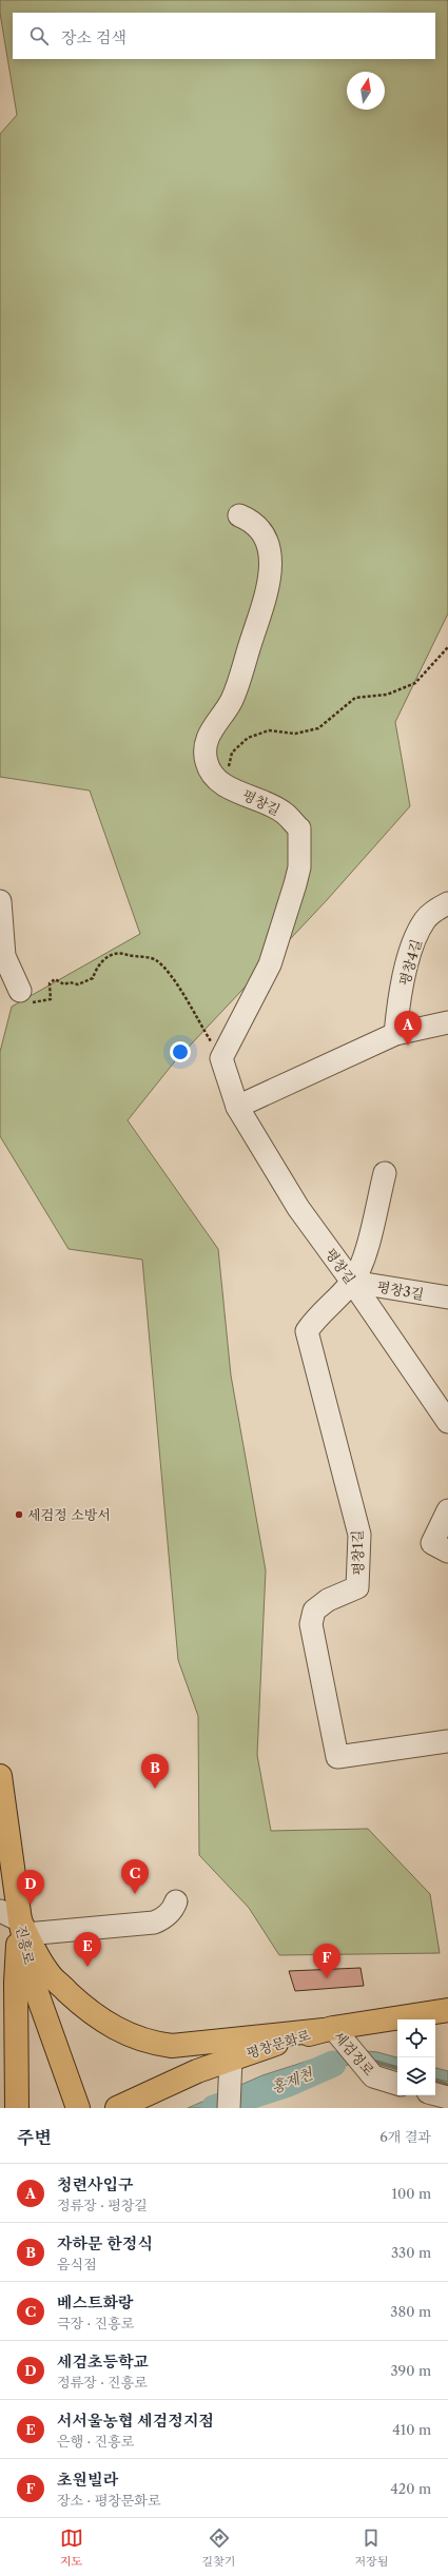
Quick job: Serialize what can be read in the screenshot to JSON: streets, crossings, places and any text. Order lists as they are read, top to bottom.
{
  "streets": {
    "main road": ["진흥로", "평창문화로"],
    "street": [
      "평창길",
      "평창4길",
      "평창3길",
      "평창1길",
      "세검정로"
    ]
  },
  "crossings": [
    ["평창길", "평창3길"],
    ["평창길", "평창1길"],
    ["평창3길", "평창1길"],
    ["평창문화로", "세검정로"]
  ],
  "water": ["홍제천"],
  "places": ["세검정 소방서"],
  "north": "top",
  "page": {
    "search": "장소 검색",
    "pins": [
      "A",
      "B",
      "C",
      "D",
      "E",
      "F"
    ],
    "heading": ["주변", "6개 결과"],
    "list": [
      {
        "mark": "A",
        "name": "청련사입구",
        "note": "정류장 · 평창길",
        "value": "100 m"
      },
      {
        "mark": "B",
        "name": "자하문 한정식",
        "note": "음식점",
        "value": "330 m"
      },
      {
        "mark": "C",
        "name": "베스트화랑",
        "note": "극장 · 진흥로",
        "value": "380 m"
      },
      {
        "mark": "D",
        "name": "세검초등학교",
        "note": "정류장 · 진흥로",
        "value": "390 m"
      },
      {
        "mark": "E",
        "name": "서서울농협 세검정지점",
        "note": "은행 · 진흥로",
        "value": "410 m"
      },
      {
        "mark": "F",
        "name": "초원빌라",
        "note": "장소 · 평창문화로",
        "value": "420 m"
      }
    ],
    "nav": ["지도", "길찾기", "저장됨"]
  }
}
